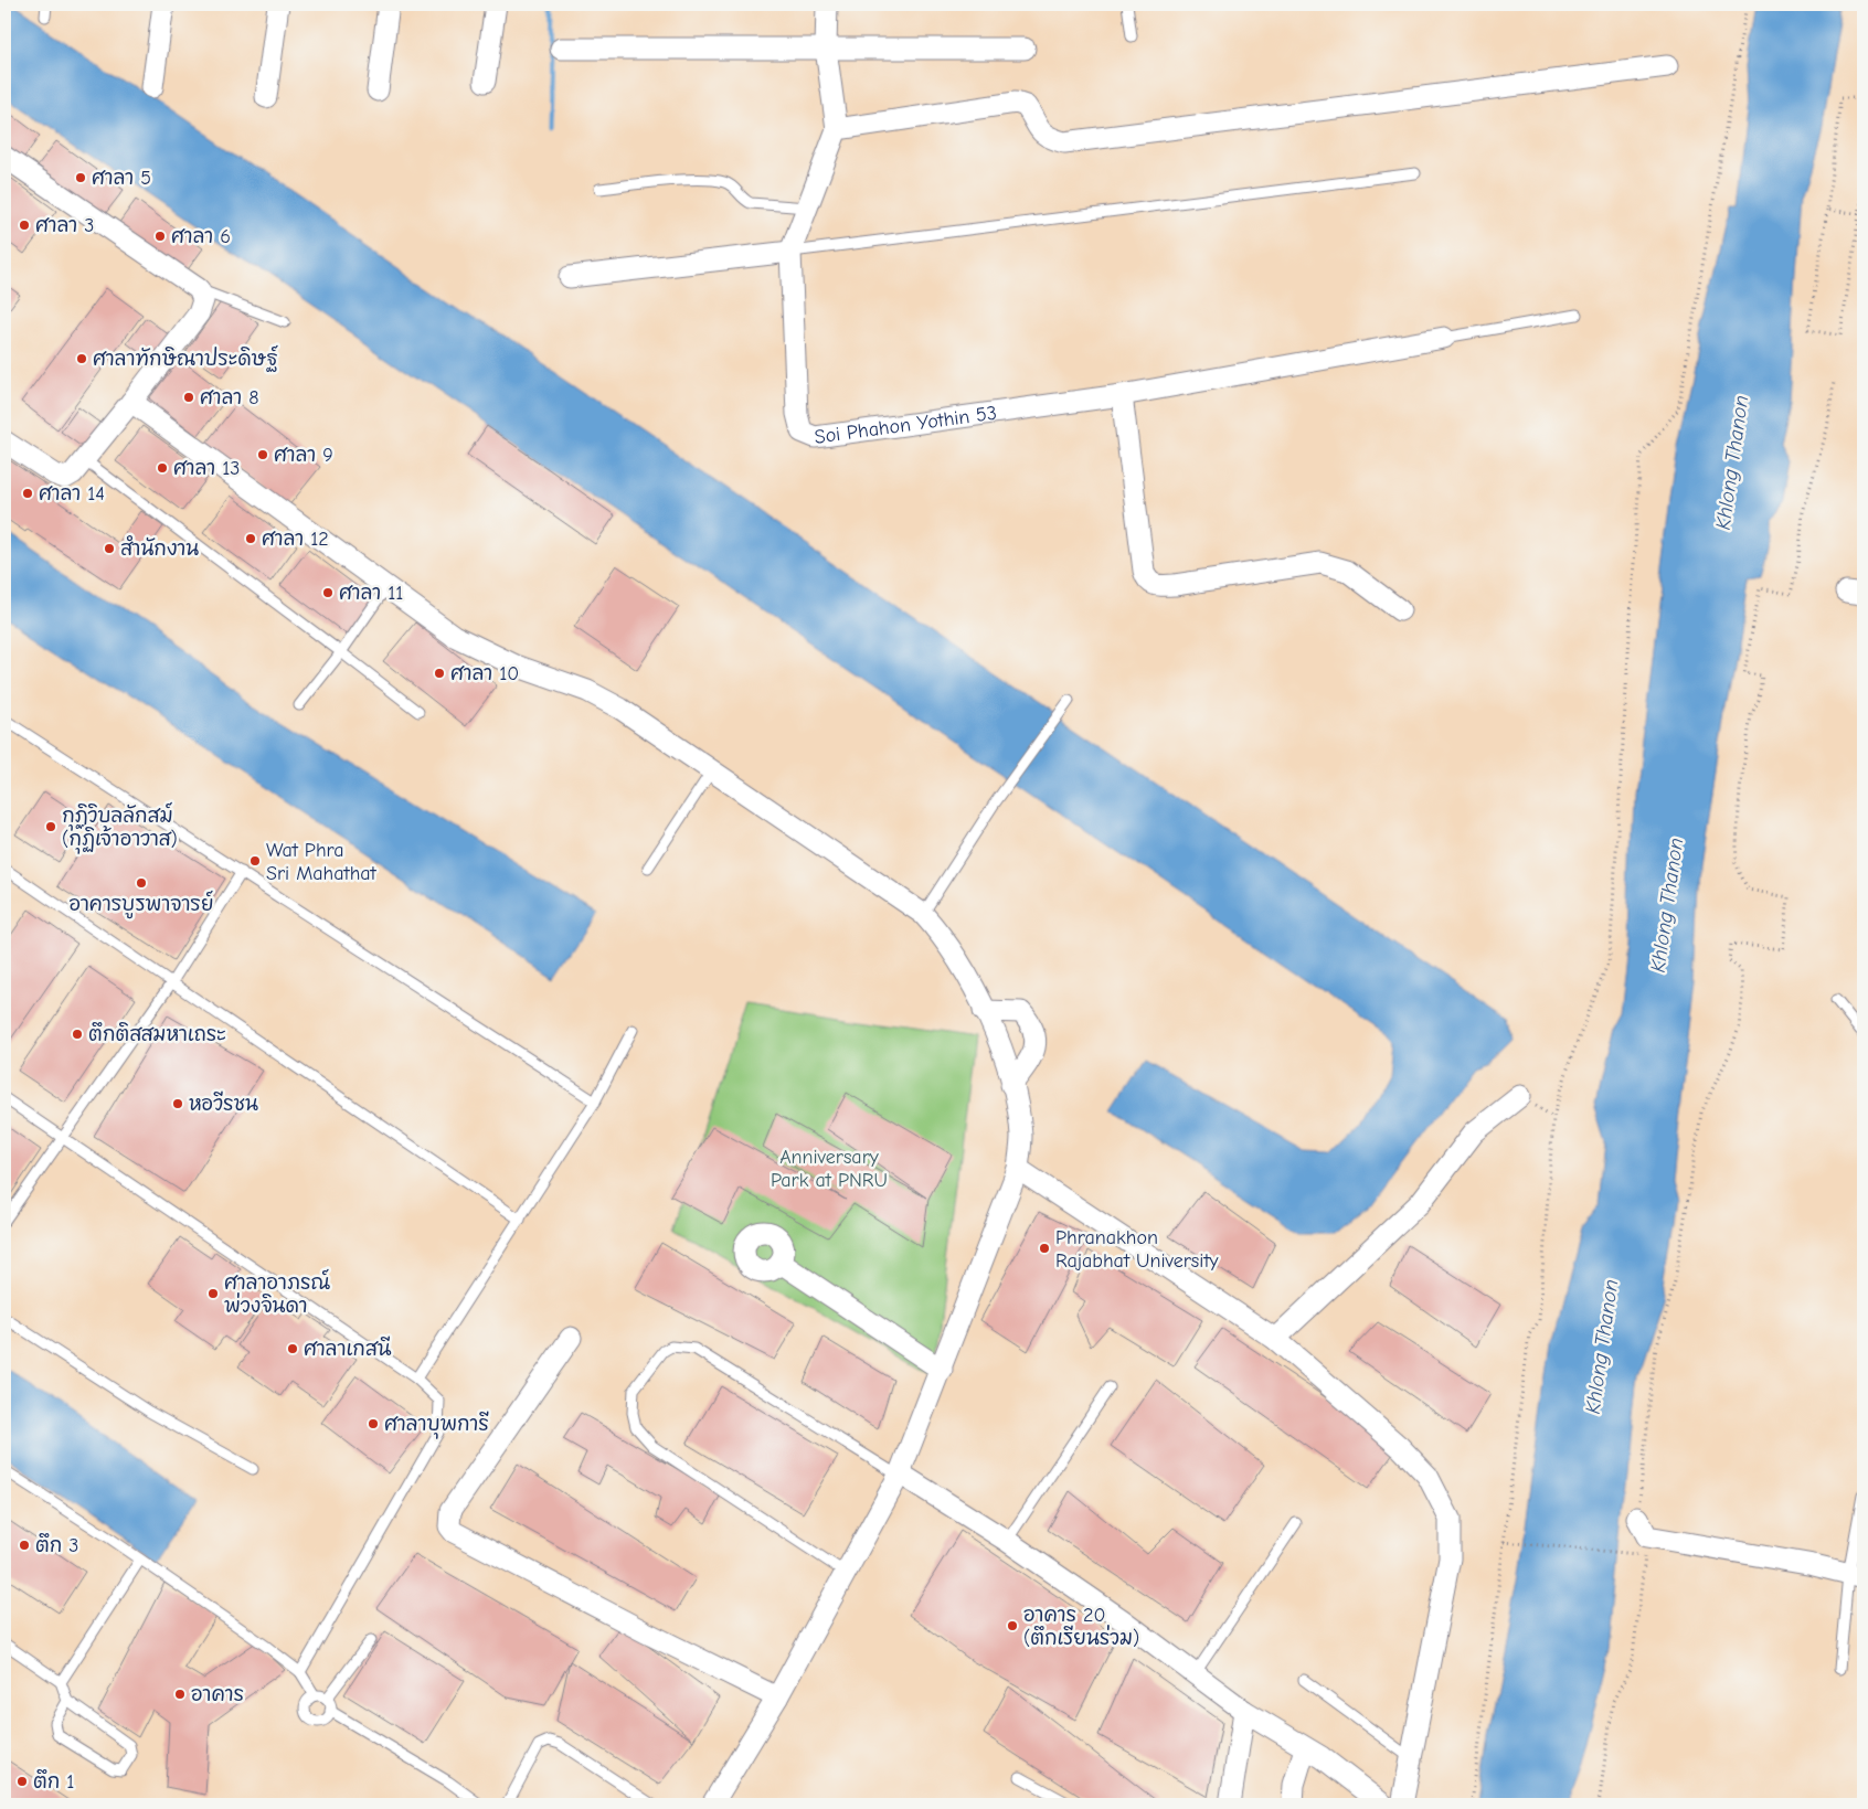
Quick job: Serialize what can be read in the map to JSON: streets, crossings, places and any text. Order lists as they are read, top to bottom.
{
  "streets": {
    "street": ["Soi Phahon Yothin 53"]
  },
  "water": ["Khlong Thanon"],
  "parks": ["Anniversary Park at PNRU"],
  "places": [
    "ศาลา 5",
    "ศาลา 3",
    "ศาลา 6",
    "ศาลาทักษิณาประดิษฐ์",
    "ศาลา 8",
    "ศาลา 9",
    "ศาลา 13",
    "ศาลา 14",
    "ศาลา 12",
    "สำนักงาน",
    "ศาลา 11",
    "ศาลา 10",
    "กุฏิวิบูลลักสม์ (กุฏิเจ้าอาวาส)",
    "Wat Phra Sri Mahathat",
    "อาคารบูรพาจารย์",
    "ตึกติสสมหาเถระ",
    "หอวีรชน",
    "Phranakhon Rajabhat University",
    "ศาลาอาภรณ์ พ่วงจินดา",
    "ศาลาเกสนี",
    "ศาลาบุพการี",
    "ตึก 3",
    "อาคาร 20 (ตึกเรียนร่วม)",
    "อาคาร",
    "ตึก 1"
  ]
}
